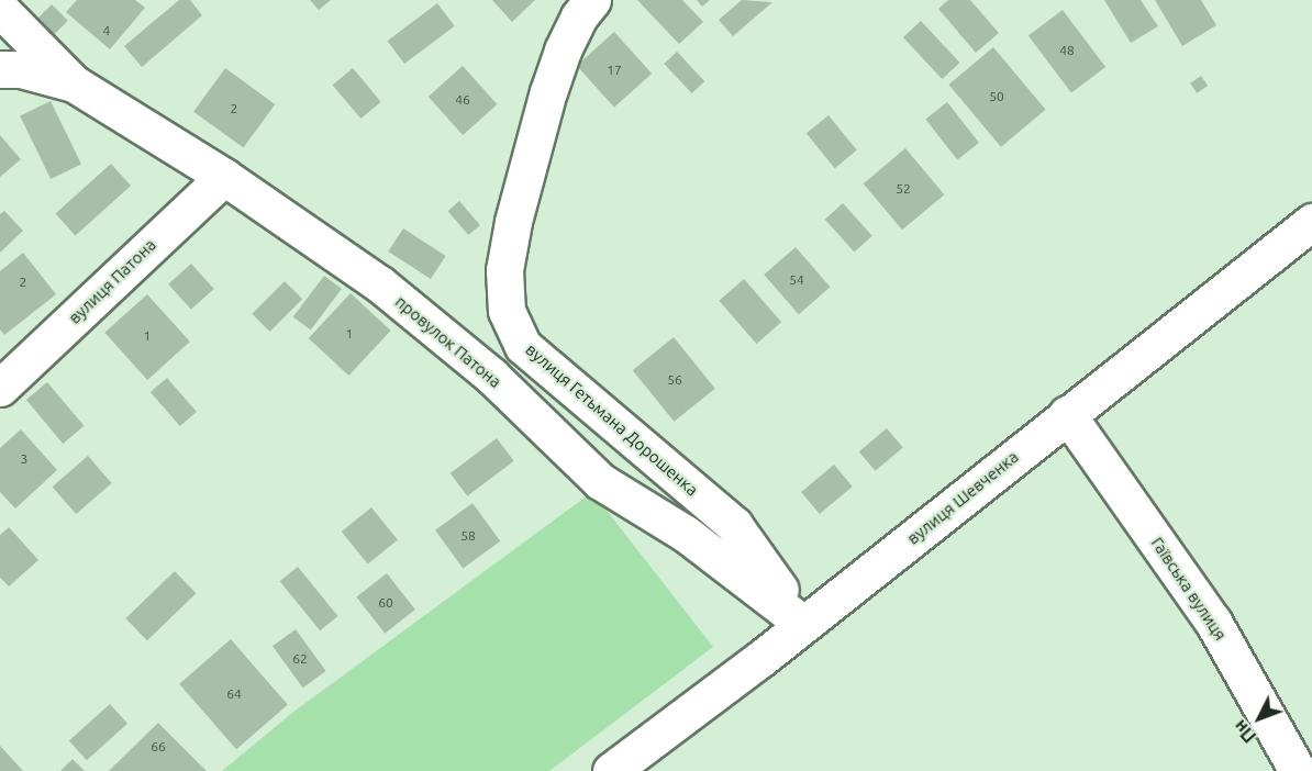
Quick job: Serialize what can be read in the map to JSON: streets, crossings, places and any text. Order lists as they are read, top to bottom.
{
  "streets": {
    "street": [
      "вулиця Патона",
      "провулок Патона",
      "вулиця Гетьмана Дорошенка",
      "вулиця Шевченка",
      "Гаївська вулиця"
    ]
  },
  "crossings": [
    ["вулиця Патона", "провулок Патона"],
    ["провулок Патона", "вулиця Гетьмана Дорошенка"],
    ["провулок Патона", "вулиця Шевченка"],
    ["вулиця Гетьмана Дорошенка", "вулиця Шевченка"],
    ["вулиця Шевченка", "Гаївська вулиця"]
  ],
  "house_numbers": [
    "4",
    "48",
    "17",
    "50",
    "46",
    "2",
    "52",
    "54",
    "2",
    "1",
    "1",
    "56",
    "3",
    "58",
    "60",
    "62",
    "64",
    "66"
  ],
  "north": "bottom left"
}
